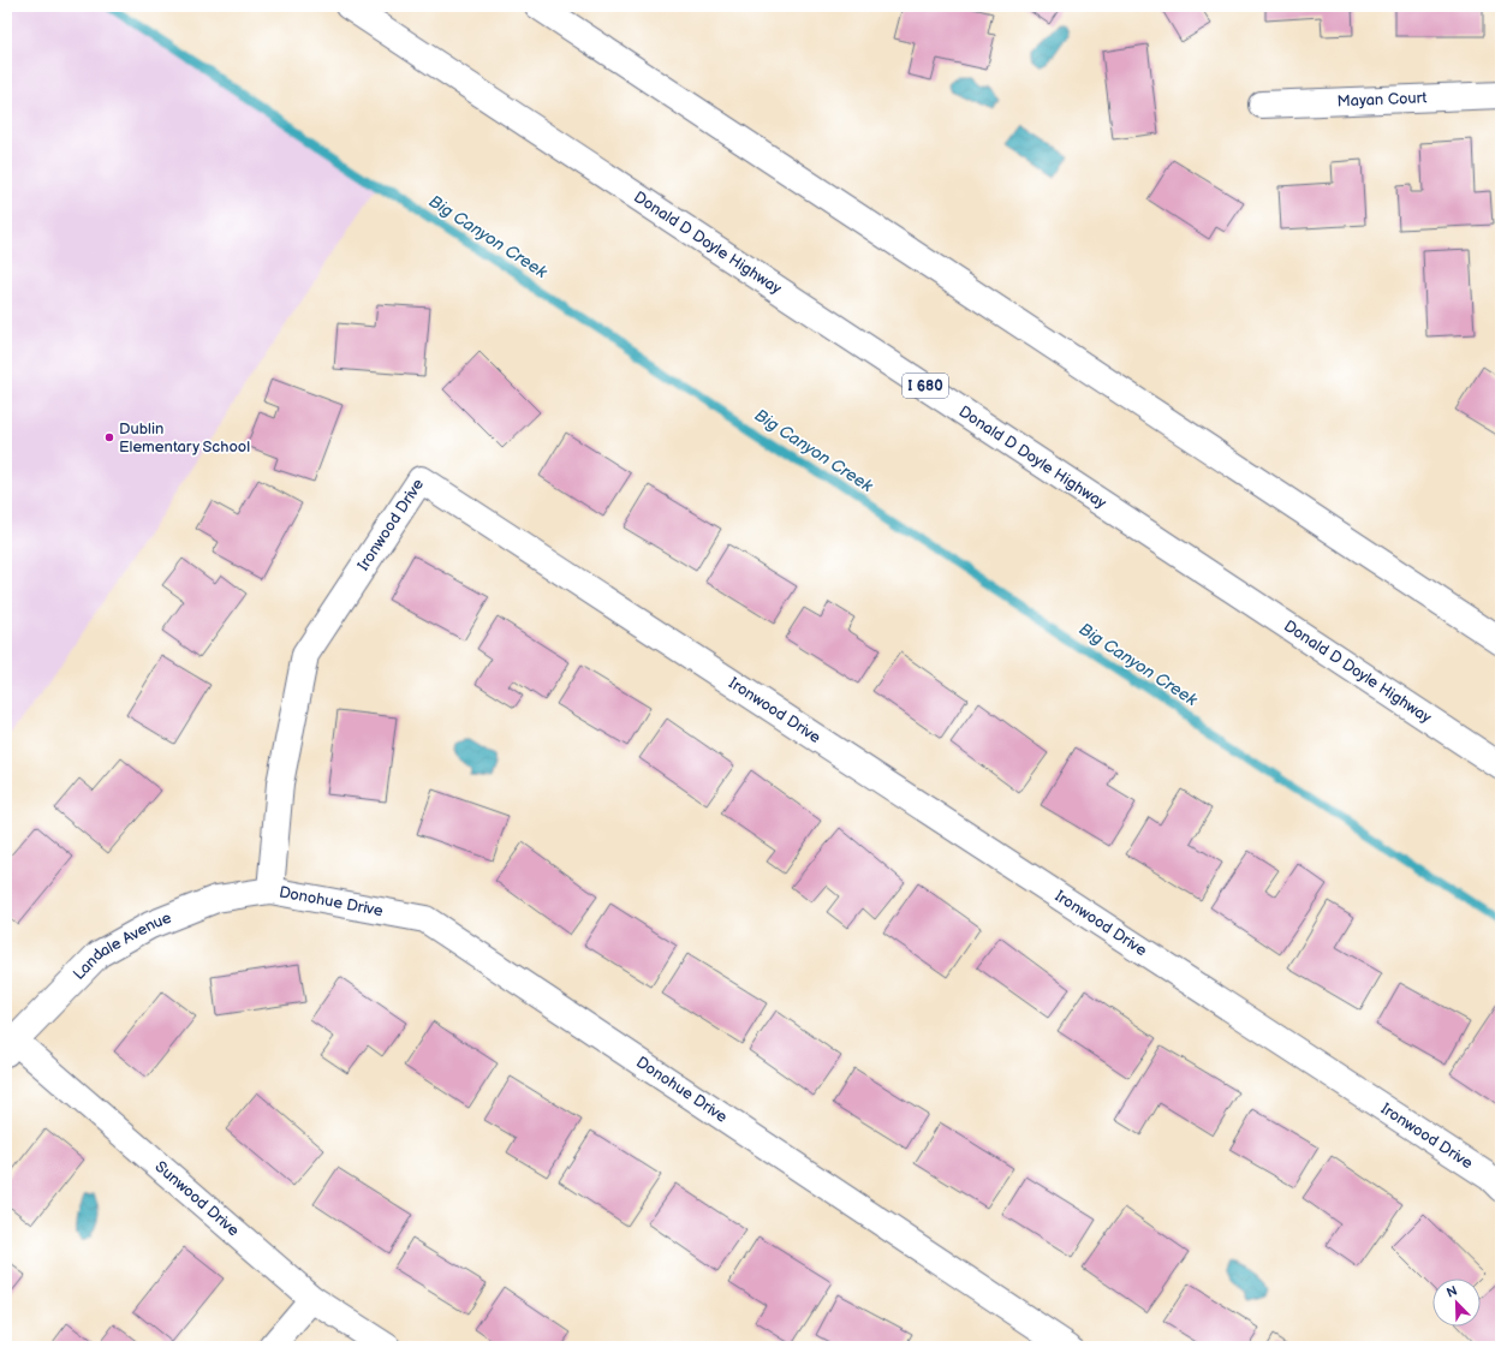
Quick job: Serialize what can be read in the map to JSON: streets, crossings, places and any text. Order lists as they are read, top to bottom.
{
  "streets": {
    "main road": [
      "Mayan Court",
      "Donald D Doyle Highway",
      "I 680",
      "Ironwood Drive",
      "Donohue Drive",
      "Landale Avenue",
      "Sunwood Drive"
    ]
  },
  "crossings": [
    ["Ironwood Drive", "Donohue Drive"],
    ["Ironwood Drive", "Landale Avenue"],
    ["Donohue Drive", "Landale Avenue"],
    ["Landale Avenue", "Sunwood Drive"]
  ],
  "water": ["Big Canyon Creek"],
  "places": ["Dublin Elementary School"],
  "north": "top left"
}
